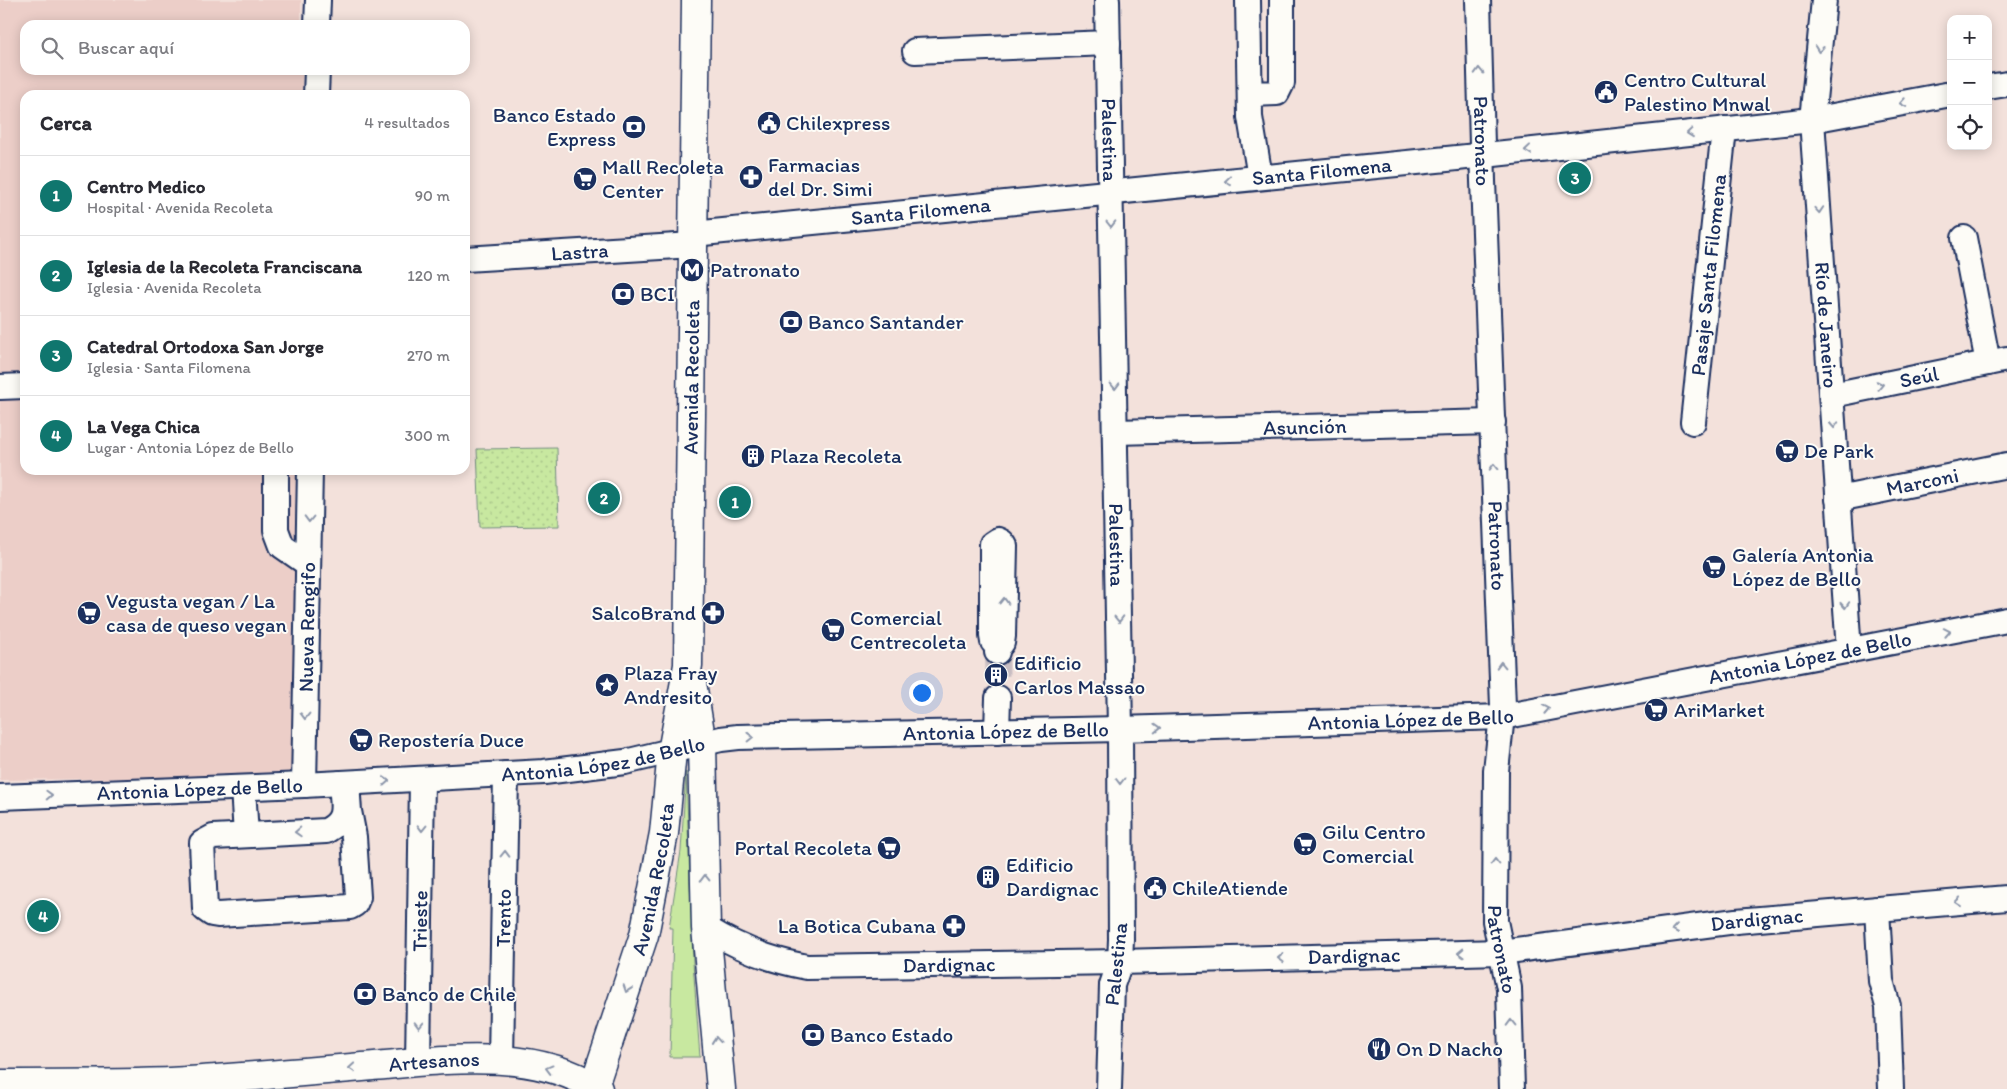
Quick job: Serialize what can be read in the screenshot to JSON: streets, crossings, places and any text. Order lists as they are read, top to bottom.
{
  "streets": {
    "main road": ["Avenida Recoleta", "Artesanos"],
    "street": [
      "Palestina",
      "Patronato",
      "Santa Filomena",
      "Lastra",
      "Pasaje Santa Filomena",
      "Río de Janeiro",
      "Seúl",
      "Asunción",
      "Marconi",
      "Nueva Rengifo",
      "Antonia López de Bello",
      "Trento",
      "Dardignac",
      "Trieste"
    ]
  },
  "crossings": [
    ["Palestina", "Santa Filomena"],
    ["Palestina", "Asunción"],
    ["Palestina", "Antonia López de Bello"],
    ["Palestina", "Dardignac"],
    ["Patronato", "Santa Filomena"],
    ["Patronato", "Asunción"],
    ["Patronato", "Antonia López de Bello"],
    ["Patronato", "Dardignac"],
    ["Santa Filomena", "Lastra"],
    ["Santa Filomena", "Pasaje Santa Filomena"],
    ["Santa Filomena", "Río de Janeiro"],
    ["Santa Filomena", "Avenida Recoleta"],
    ["Lastra", "Avenida Recoleta"],
    ["Río de Janeiro", "Seúl"],
    ["Río de Janeiro", "Marconi"],
    ["Río de Janeiro", "Antonia López de Bello"],
    ["Avenida Recoleta", "Antonia López de Bello"],
    ["Avenida Recoleta", "Dardignac"],
    ["Avenida Recoleta", "Artesanos"],
    ["Nueva Rengifo", "Antonia López de Bello"],
    ["Antonia López de Bello", "Trento"],
    ["Antonia López de Bello", "Trieste"],
    ["Trento", "Artesanos"],
    ["Trieste", "Artesanos"]
  ],
  "one_way": [
    "Palestina",
    "Patronato",
    "Santa Filomena",
    "Río de Janeiro",
    "Seúl",
    "Nueva Rengifo",
    "Antonia López de Bello",
    "Trento",
    "Dardignac",
    "Artesanos"
  ],
  "places": {
    "public building": ["Centro Cultural Palestino Mnwal", "Chilexpress", "ChileAtiende"],
    "bank": [
      "Banco Estado Express",
      "BCI",
      "Banco Santander",
      "Banco de Chile",
      "Banco Estado"
    ],
    "pharmacy": ["Farmacias del Dr. Simi", "SalcoBrand", "La Botica Cubana"],
    "supermarket": [
      "Mall Recoleta Center",
      "De Park",
      "Galería Antonia López de Bello",
      "Vegusta vegan / La casa de queso vegan",
      "Comercial Centrecoleta",
      "AriMarket",
      "Repostería Duce",
      "Gilu Centro Comercial",
      "Portal Recoleta"
    ],
    "metro station": ["Patronato"],
    "building": ["Plaza Recoleta", "Edificio Carlos Massao", "Edificio Dardignac"],
    "place": ["Plaza Fray Andresito"],
    "restaurant": ["On D Nacho"]
  },
  "page": {
    "map_buttons": ["+", "−"],
    "search": "Buscar aquí",
    "heading": ["Cerca", "4 resultados"],
    "list": [
      {
        "mark": "1",
        "name": "Centro Medico",
        "note": "Hospital · Avenida Recoleta",
        "value": "90 m"
      },
      {
        "mark": "2",
        "name": "Iglesia de la Recoleta Franciscana",
        "note": "Iglesia · Avenida Recoleta",
        "value": "120 m"
      },
      {
        "mark": "3",
        "name": "Catedral Ortodoxa San Jorge",
        "note": "Iglesia · Santa Filomena",
        "value": "270 m"
      },
      {
        "mark": "4",
        "name": "La Vega Chica",
        "note": "Lugar · Antonia López de Bello",
        "value": "300 m"
      }
    ],
    "pins": [
      "3",
      "2",
      "1",
      "4"
    ]
  }
}
